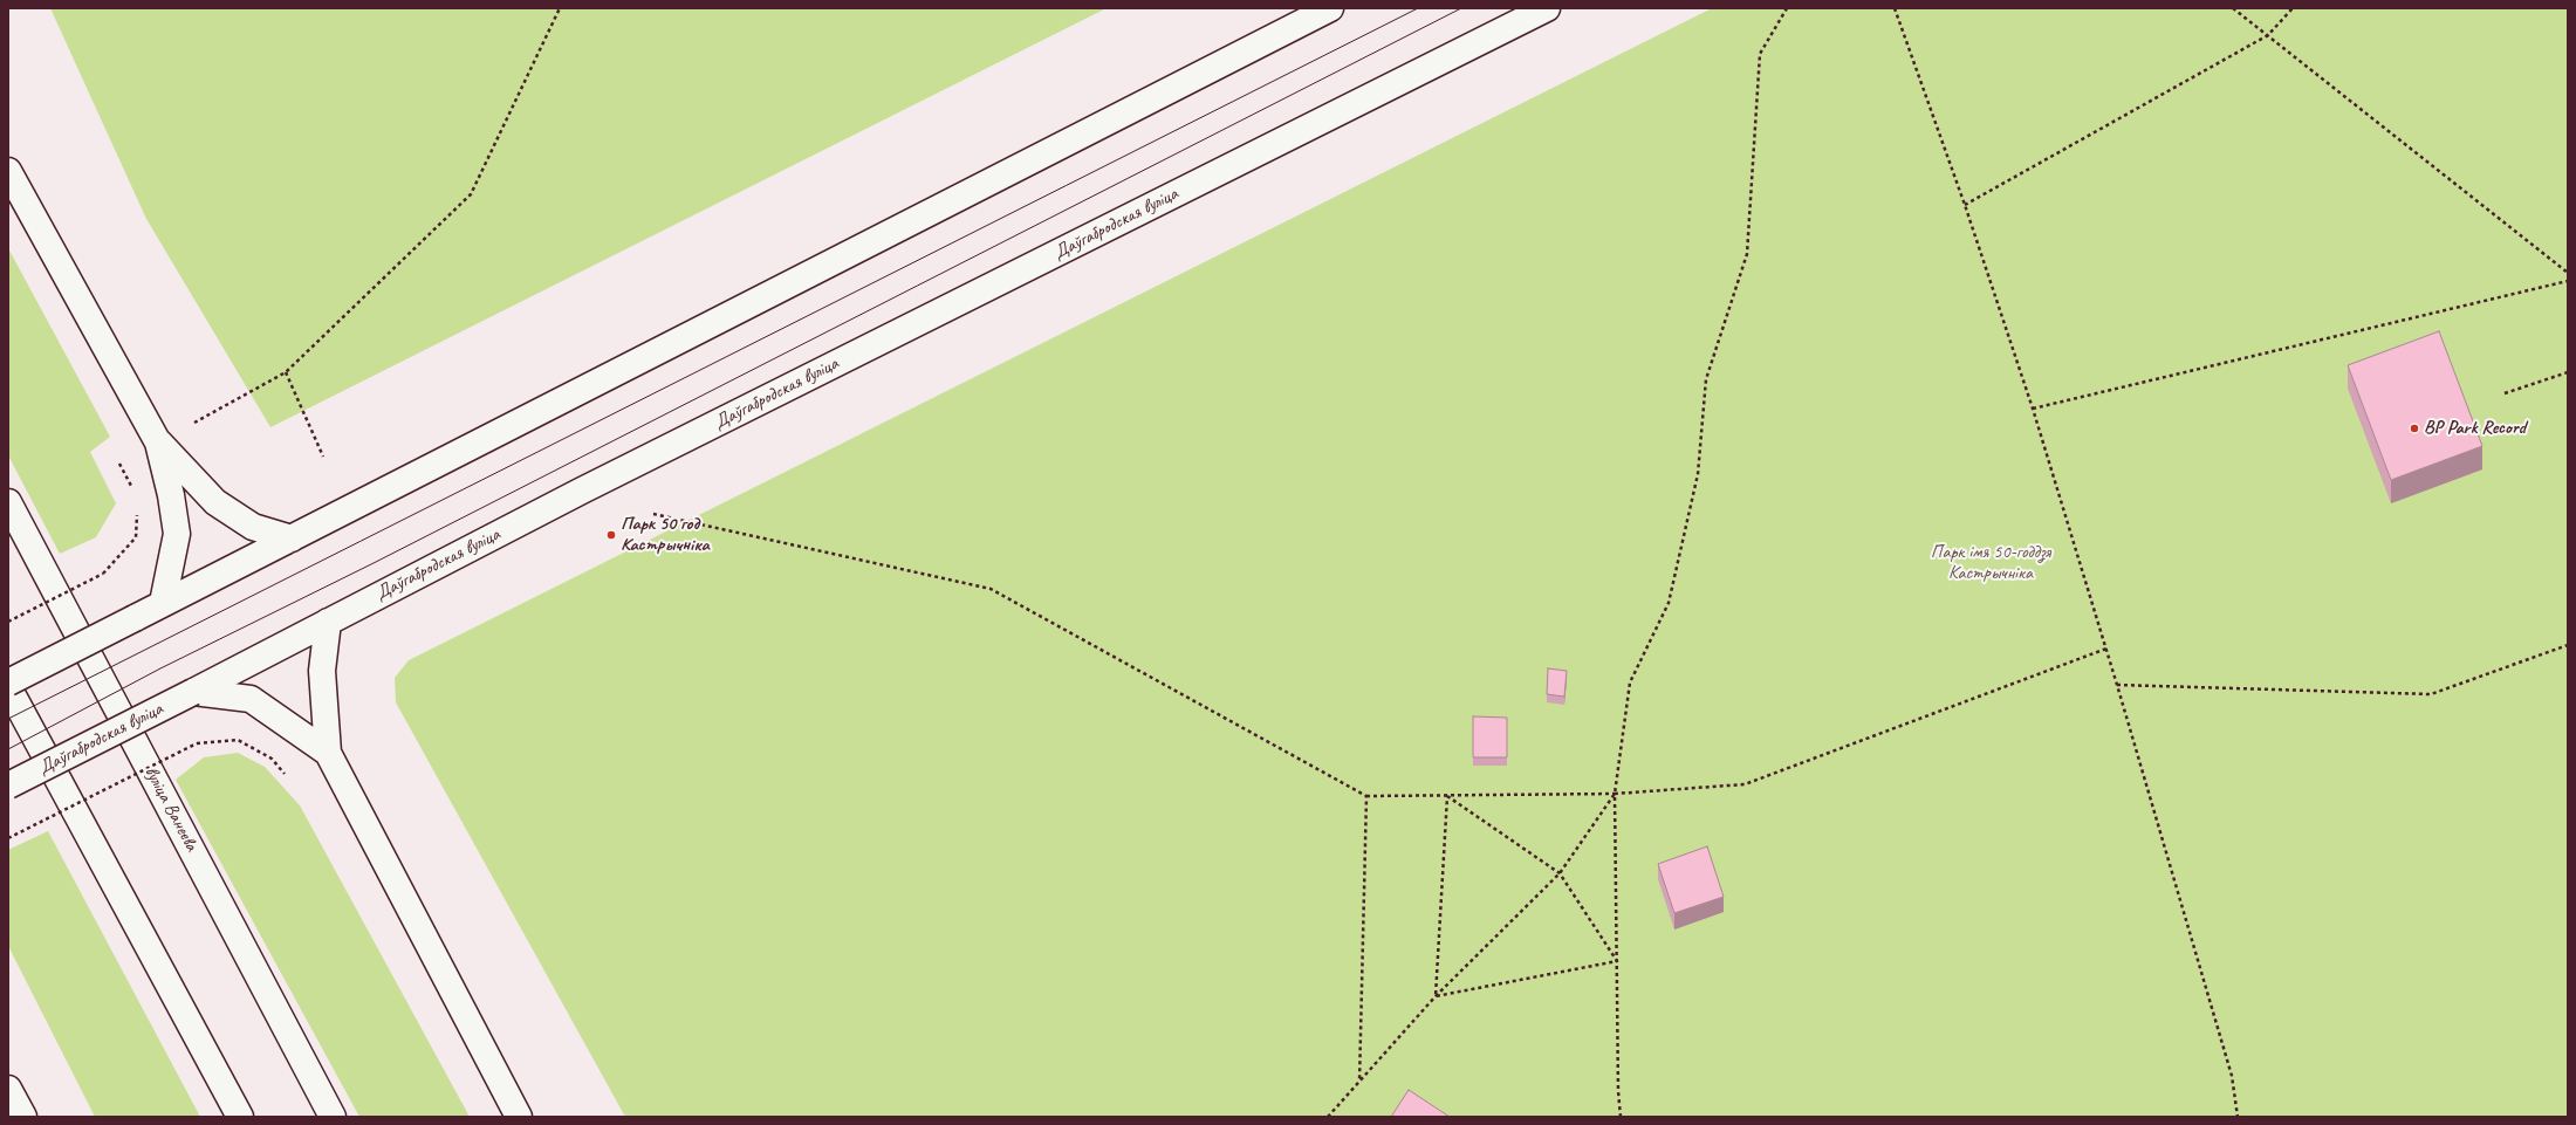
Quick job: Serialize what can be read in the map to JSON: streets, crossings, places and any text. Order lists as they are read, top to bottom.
{
  "streets": {
    "main road": ["Даўгабродская вуліца", "вуліца Ванеева"]
  },
  "parks": ["Парк імя 50-годдзя Кастрычніка"],
  "places": ["BP Park Record", "Парк 50 год Кастрычніка"]
}
